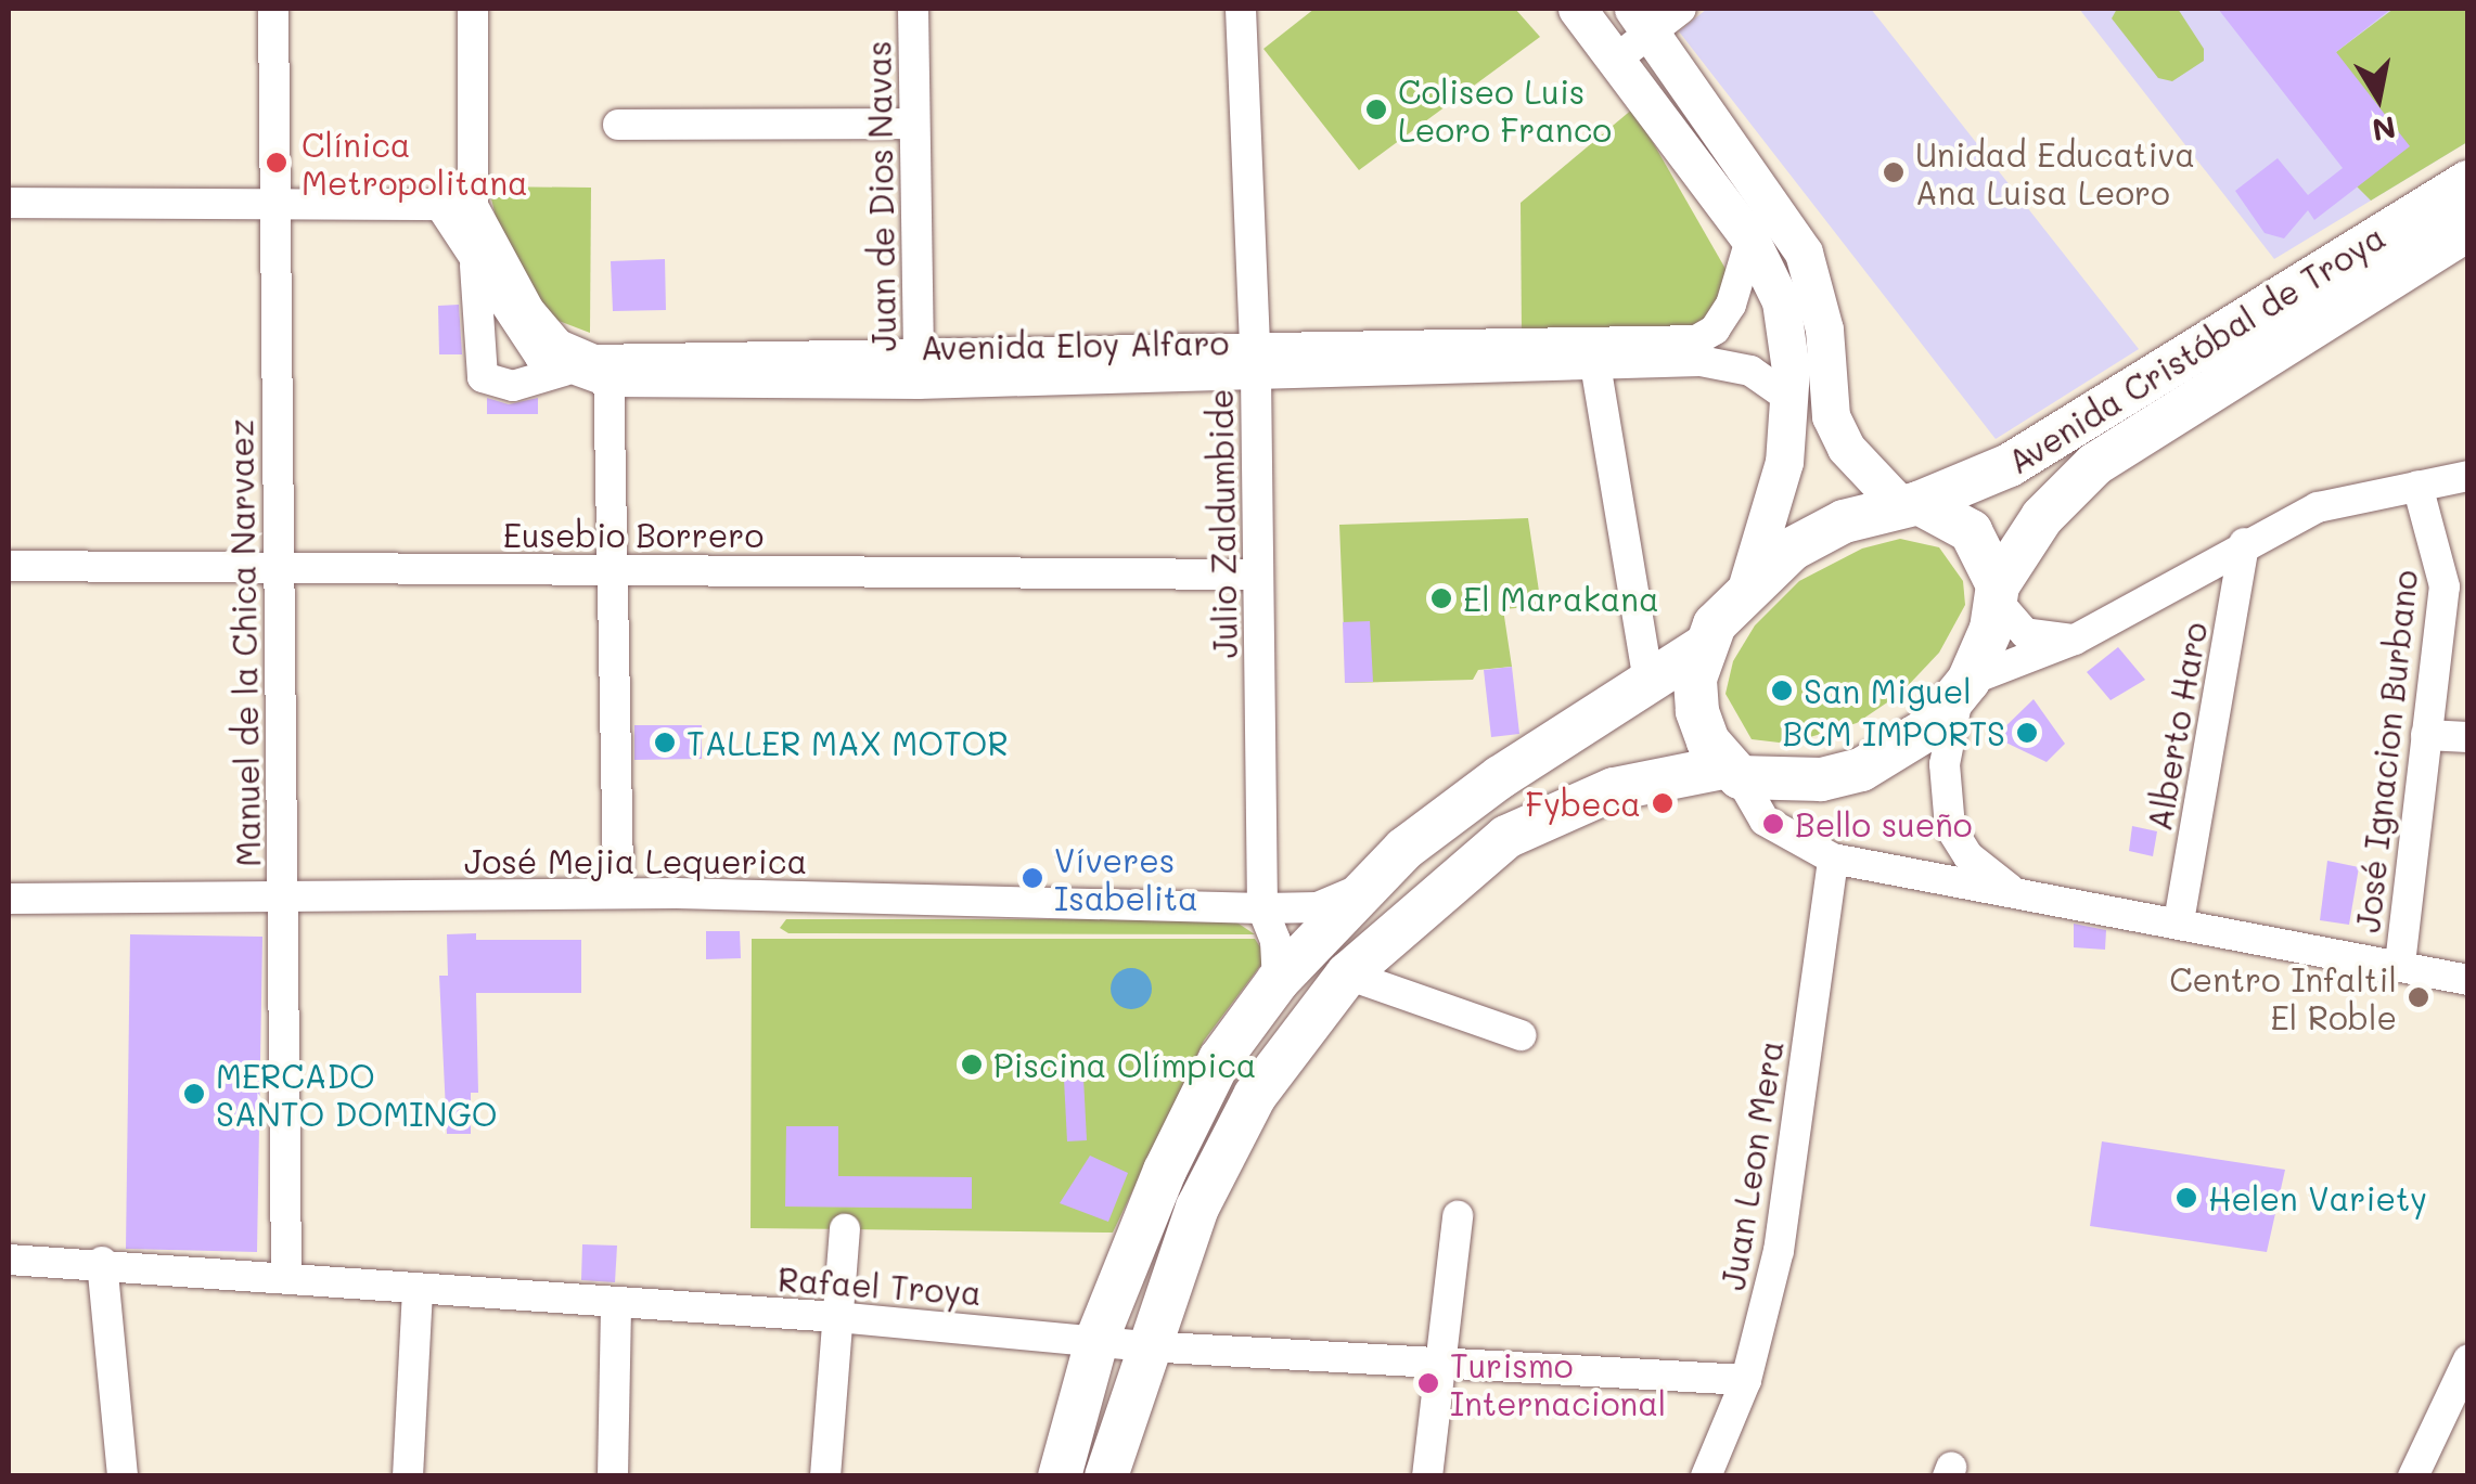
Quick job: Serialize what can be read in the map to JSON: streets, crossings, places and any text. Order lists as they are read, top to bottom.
{
  "streets": {
    "highway": ["Avenida Cristóbal de Troya"],
    "street": [
      "Juan de Dios Navas",
      "Avenida Eloy Alfaro",
      "Julio Zaldumbide",
      "Eusebio Borrero",
      "Manuel de la Chica Narvaez",
      "Alberto Haro",
      "José Ignacion Burbano",
      "José Mejia Lequerica",
      "Juan Leon Mera",
      "Rafael Troya"
    ]
  },
  "crossings": [
    ["Juan de Dios Navas", "Avenida Eloy Alfaro"],
    ["Avenida Eloy Alfaro", "Julio Zaldumbide"],
    ["Julio Zaldumbide", "Eusebio Borrero"],
    ["Julio Zaldumbide", "José Mejia Lequerica"],
    ["Eusebio Borrero", "Manuel de la Chica Narvaez"],
    ["Manuel de la Chica Narvaez", "José Mejia Lequerica"],
    ["Manuel de la Chica Narvaez", "Rafael Troya"],
    ["Juan Leon Mera", "Rafael Troya"]
  ],
  "places": [
    "Coliseo Luis Leoro Franco",
    "Clínica Metropolitana",
    "Unidad Educativa Ana Luisa Leoro",
    "El Marakana",
    "San Miguel",
    "BCM IMPORTS",
    "TALLER MAX MOTOR",
    "Fybeca",
    "Bello sueño",
    "Víveres Isabelita",
    "Centro Infaltil El Roble",
    "Piscina Olímpica",
    "MERCADO SANTO DOMINGO",
    "Helen Variety",
    "Turismo Internacional"
  ],
  "north": "bottom"
}
